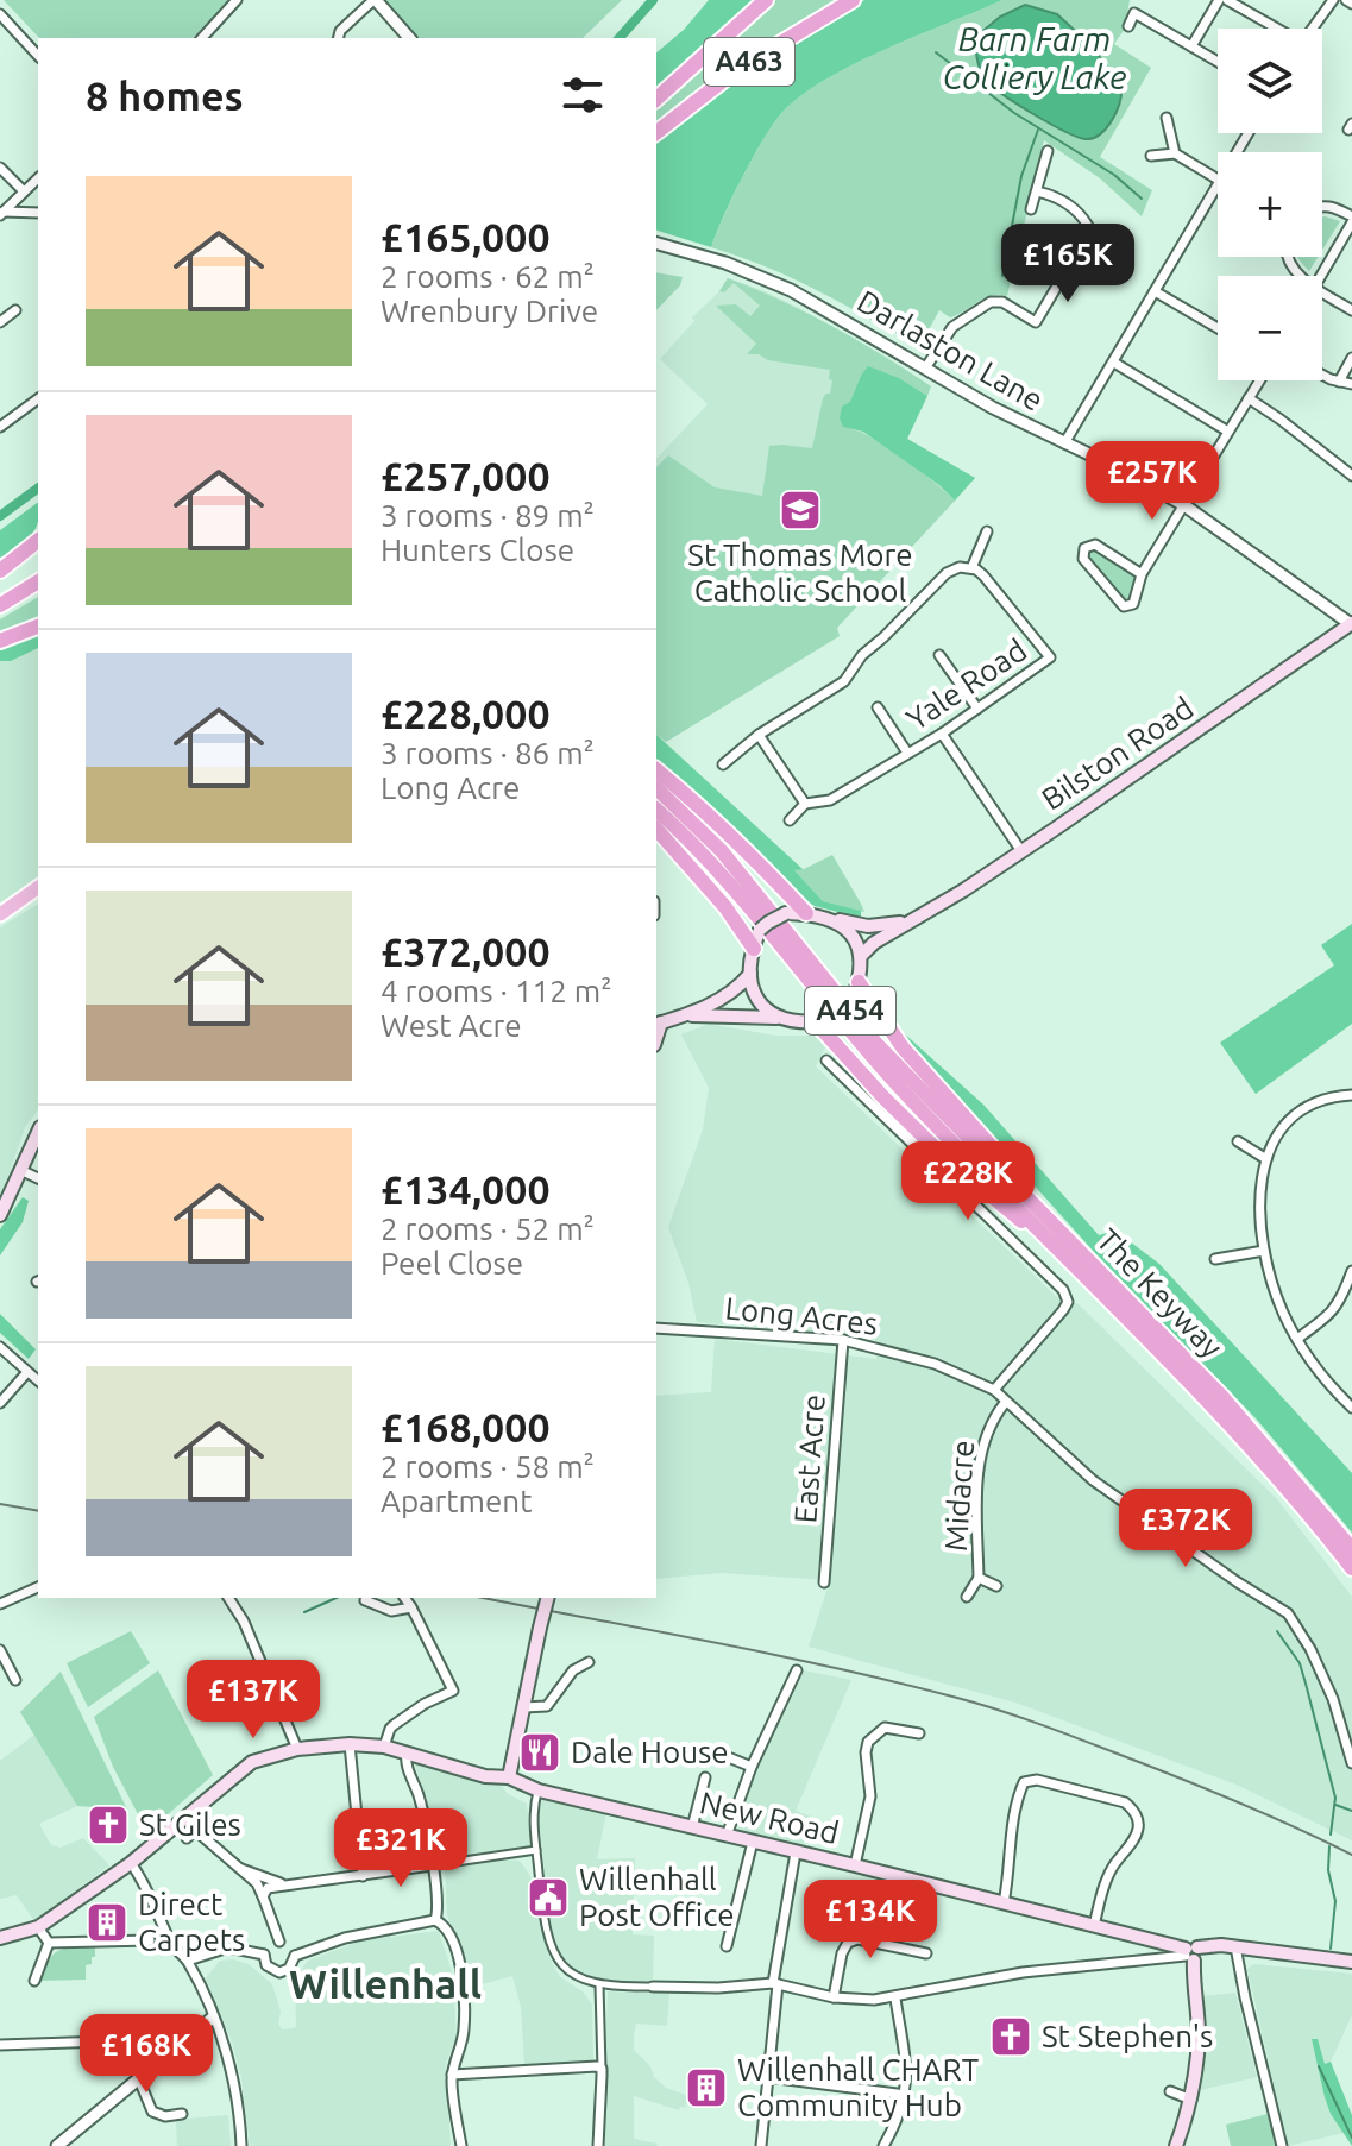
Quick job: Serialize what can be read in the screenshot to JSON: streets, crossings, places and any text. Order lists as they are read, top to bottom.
{
  "streets": {
    "highway": ["A463", "A454", "The Keyway"],
    "main road": ["Bilston Road", "New Road"],
    "street": [
      "Darlaston Lane",
      "Yale Road",
      "Long Acres",
      "East Acre",
      "Midacre"
    ]
  },
  "crossings": [
    ["Darlaston Lane", "Bilston Road"],
    ["Long Acres", "East Acre"]
  ],
  "districts": ["Willenhall"],
  "water": ["Barn Farm Colliery Lake"],
  "places": {
    "school or university": ["St Thomas More Catholic School"],
    "restaurant": ["Dale House"],
    "church": ["St Giles", "St Stephen's"],
    "public building": ["Willenhall Post Office"],
    "building": ["Direct Carpets", "Willenhall CHART Community Hub"]
  },
  "page": {
    "map_buttons": ["+", "−"],
    "heading": "8 homes",
    "list": [
      {
        "name": "£165,000",
        "note": "2 rooms · 62 m² · Wrenbury Drive"
      },
      {
        "name": "£257,000",
        "note": "3 rooms · 89 m² · Hunters Close"
      },
      {
        "name": "£228,000",
        "note": "3 rooms · 86 m² · Long Acre"
      },
      {
        "name": "£372,000",
        "note": "4 rooms · 112 m² · West Acre"
      },
      {
        "name": "£134,000",
        "note": "2 rooms · 52 m² · Peel Close"
      },
      {
        "name": "£168,000",
        "note": "2 rooms · 58 m² · Apartment"
      }
    ],
    "price": [
      "£165K",
      "£257K",
      "£228K",
      "£372K",
      "£137K",
      "£321K",
      "£134K",
      "£168K"
    ]
  }
}
